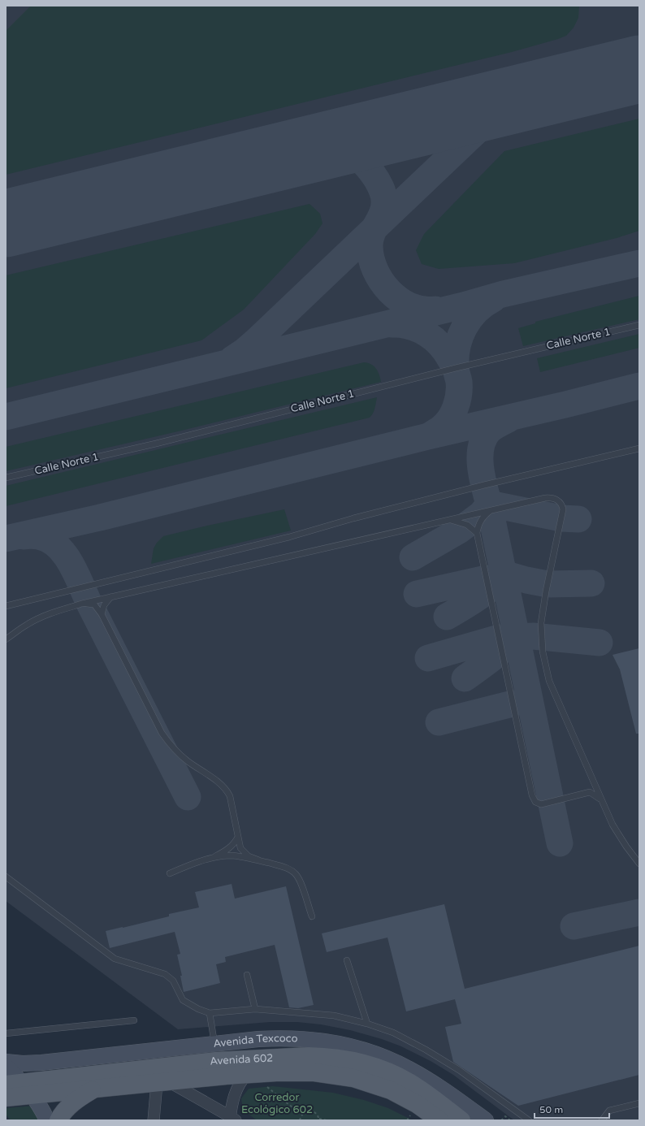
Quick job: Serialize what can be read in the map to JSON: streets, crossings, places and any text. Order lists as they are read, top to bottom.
{
  "streets": {
    "main road": ["Avenida Texcoco", "Avenida 602"],
    "lane": ["Calle Norte 1"]
  },
  "parks": ["Corredor Ecológico 602"],
  "scale_bar": "50 m"
}
